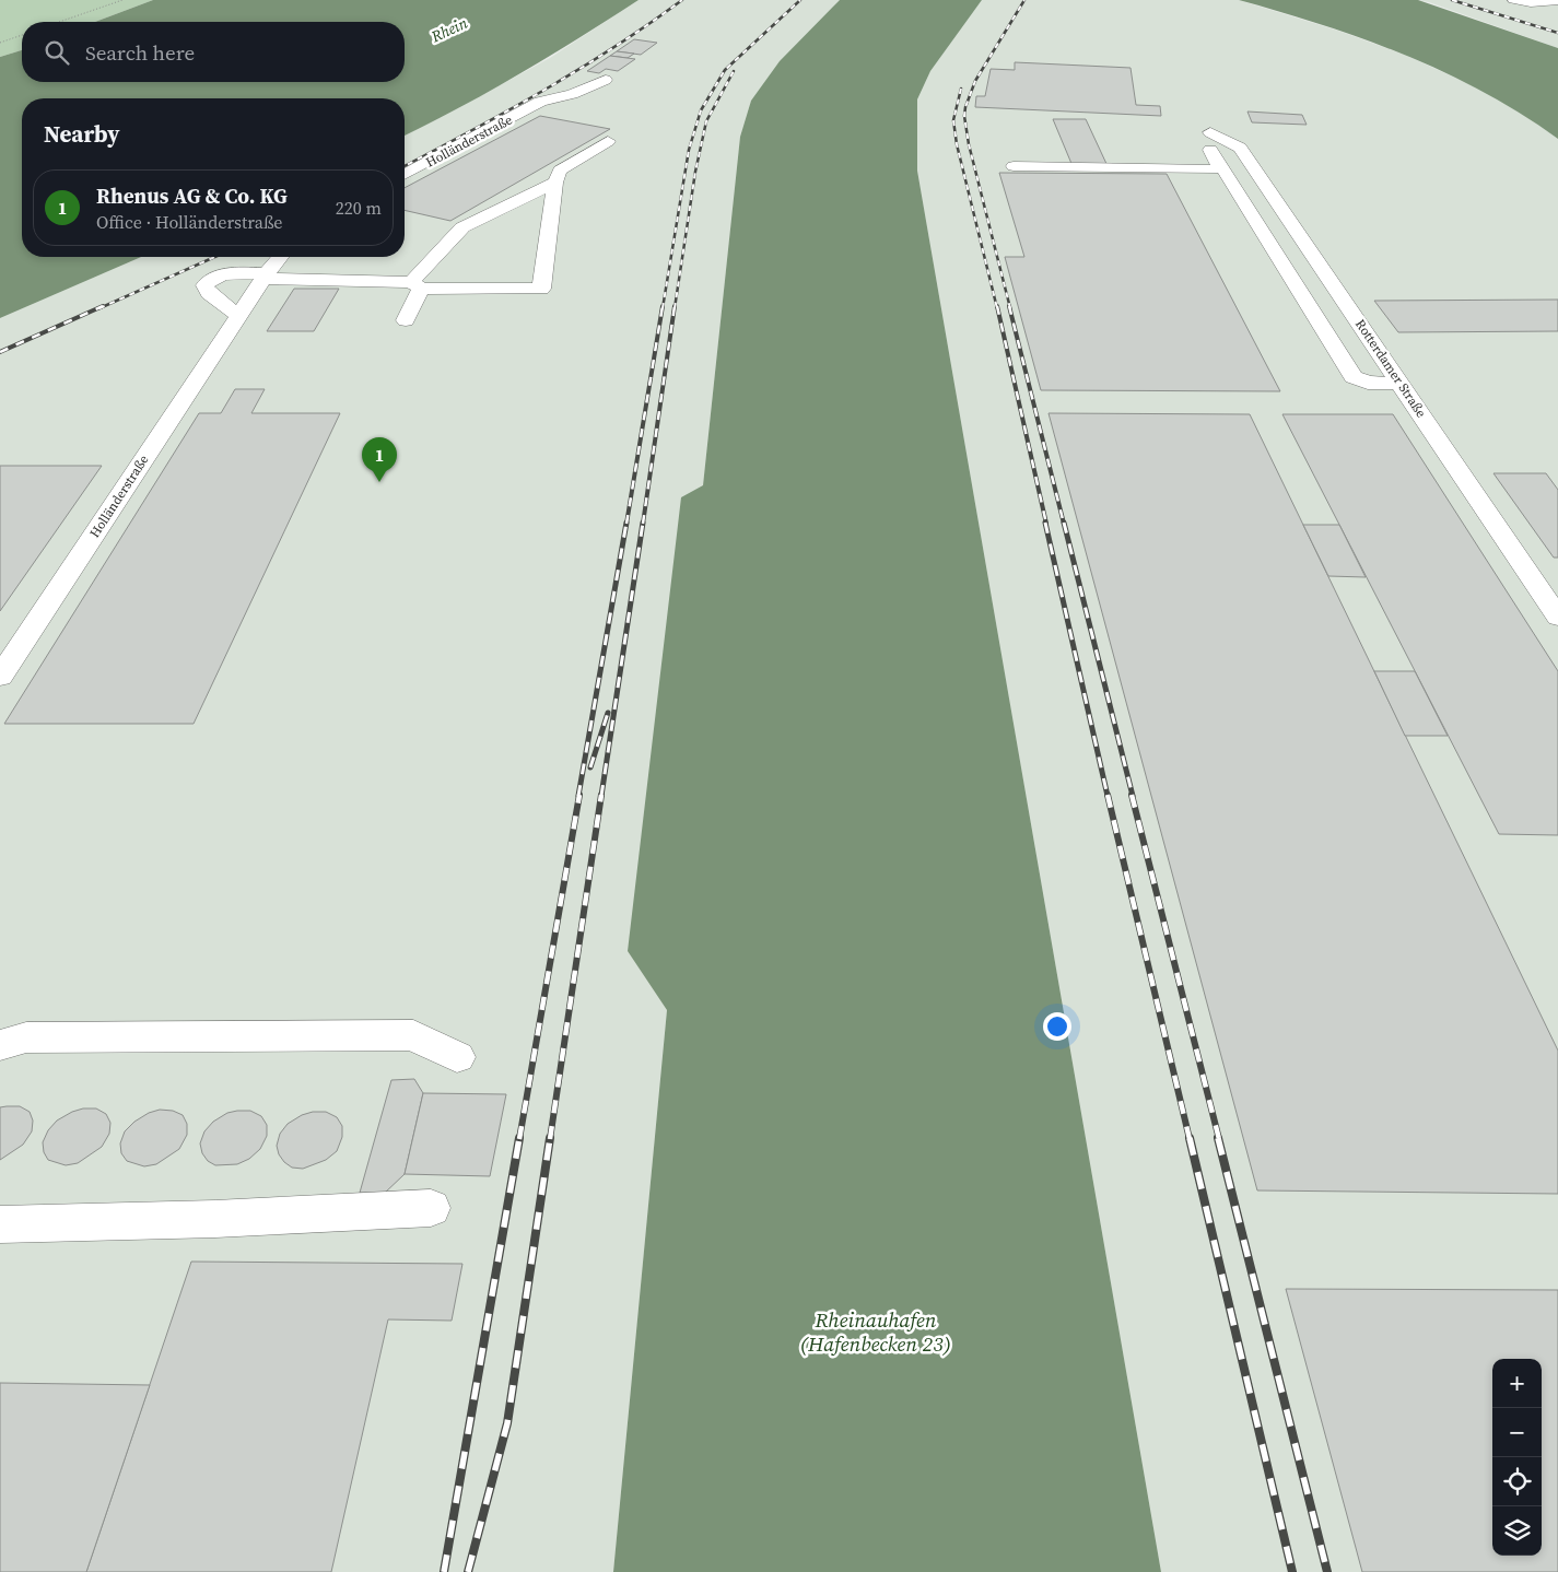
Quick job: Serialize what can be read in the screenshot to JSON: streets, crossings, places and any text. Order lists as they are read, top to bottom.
{
  "streets": {
    "street": ["Holländerstraße", "Rotterdamer Straße"]
  },
  "water": ["Rhein", "Rheinauhafen (Hafenbecken 23)"],
  "page": {
    "search": "Search here",
    "heading": "Nearby",
    "list": [
      {
        "mark": "1",
        "name": "Rhenus AG & Co. KG",
        "note": "Office · Holländerstraße",
        "value": "220 m"
      }
    ],
    "pins": "1",
    "map_buttons": ["+", "−"]
  }
}
